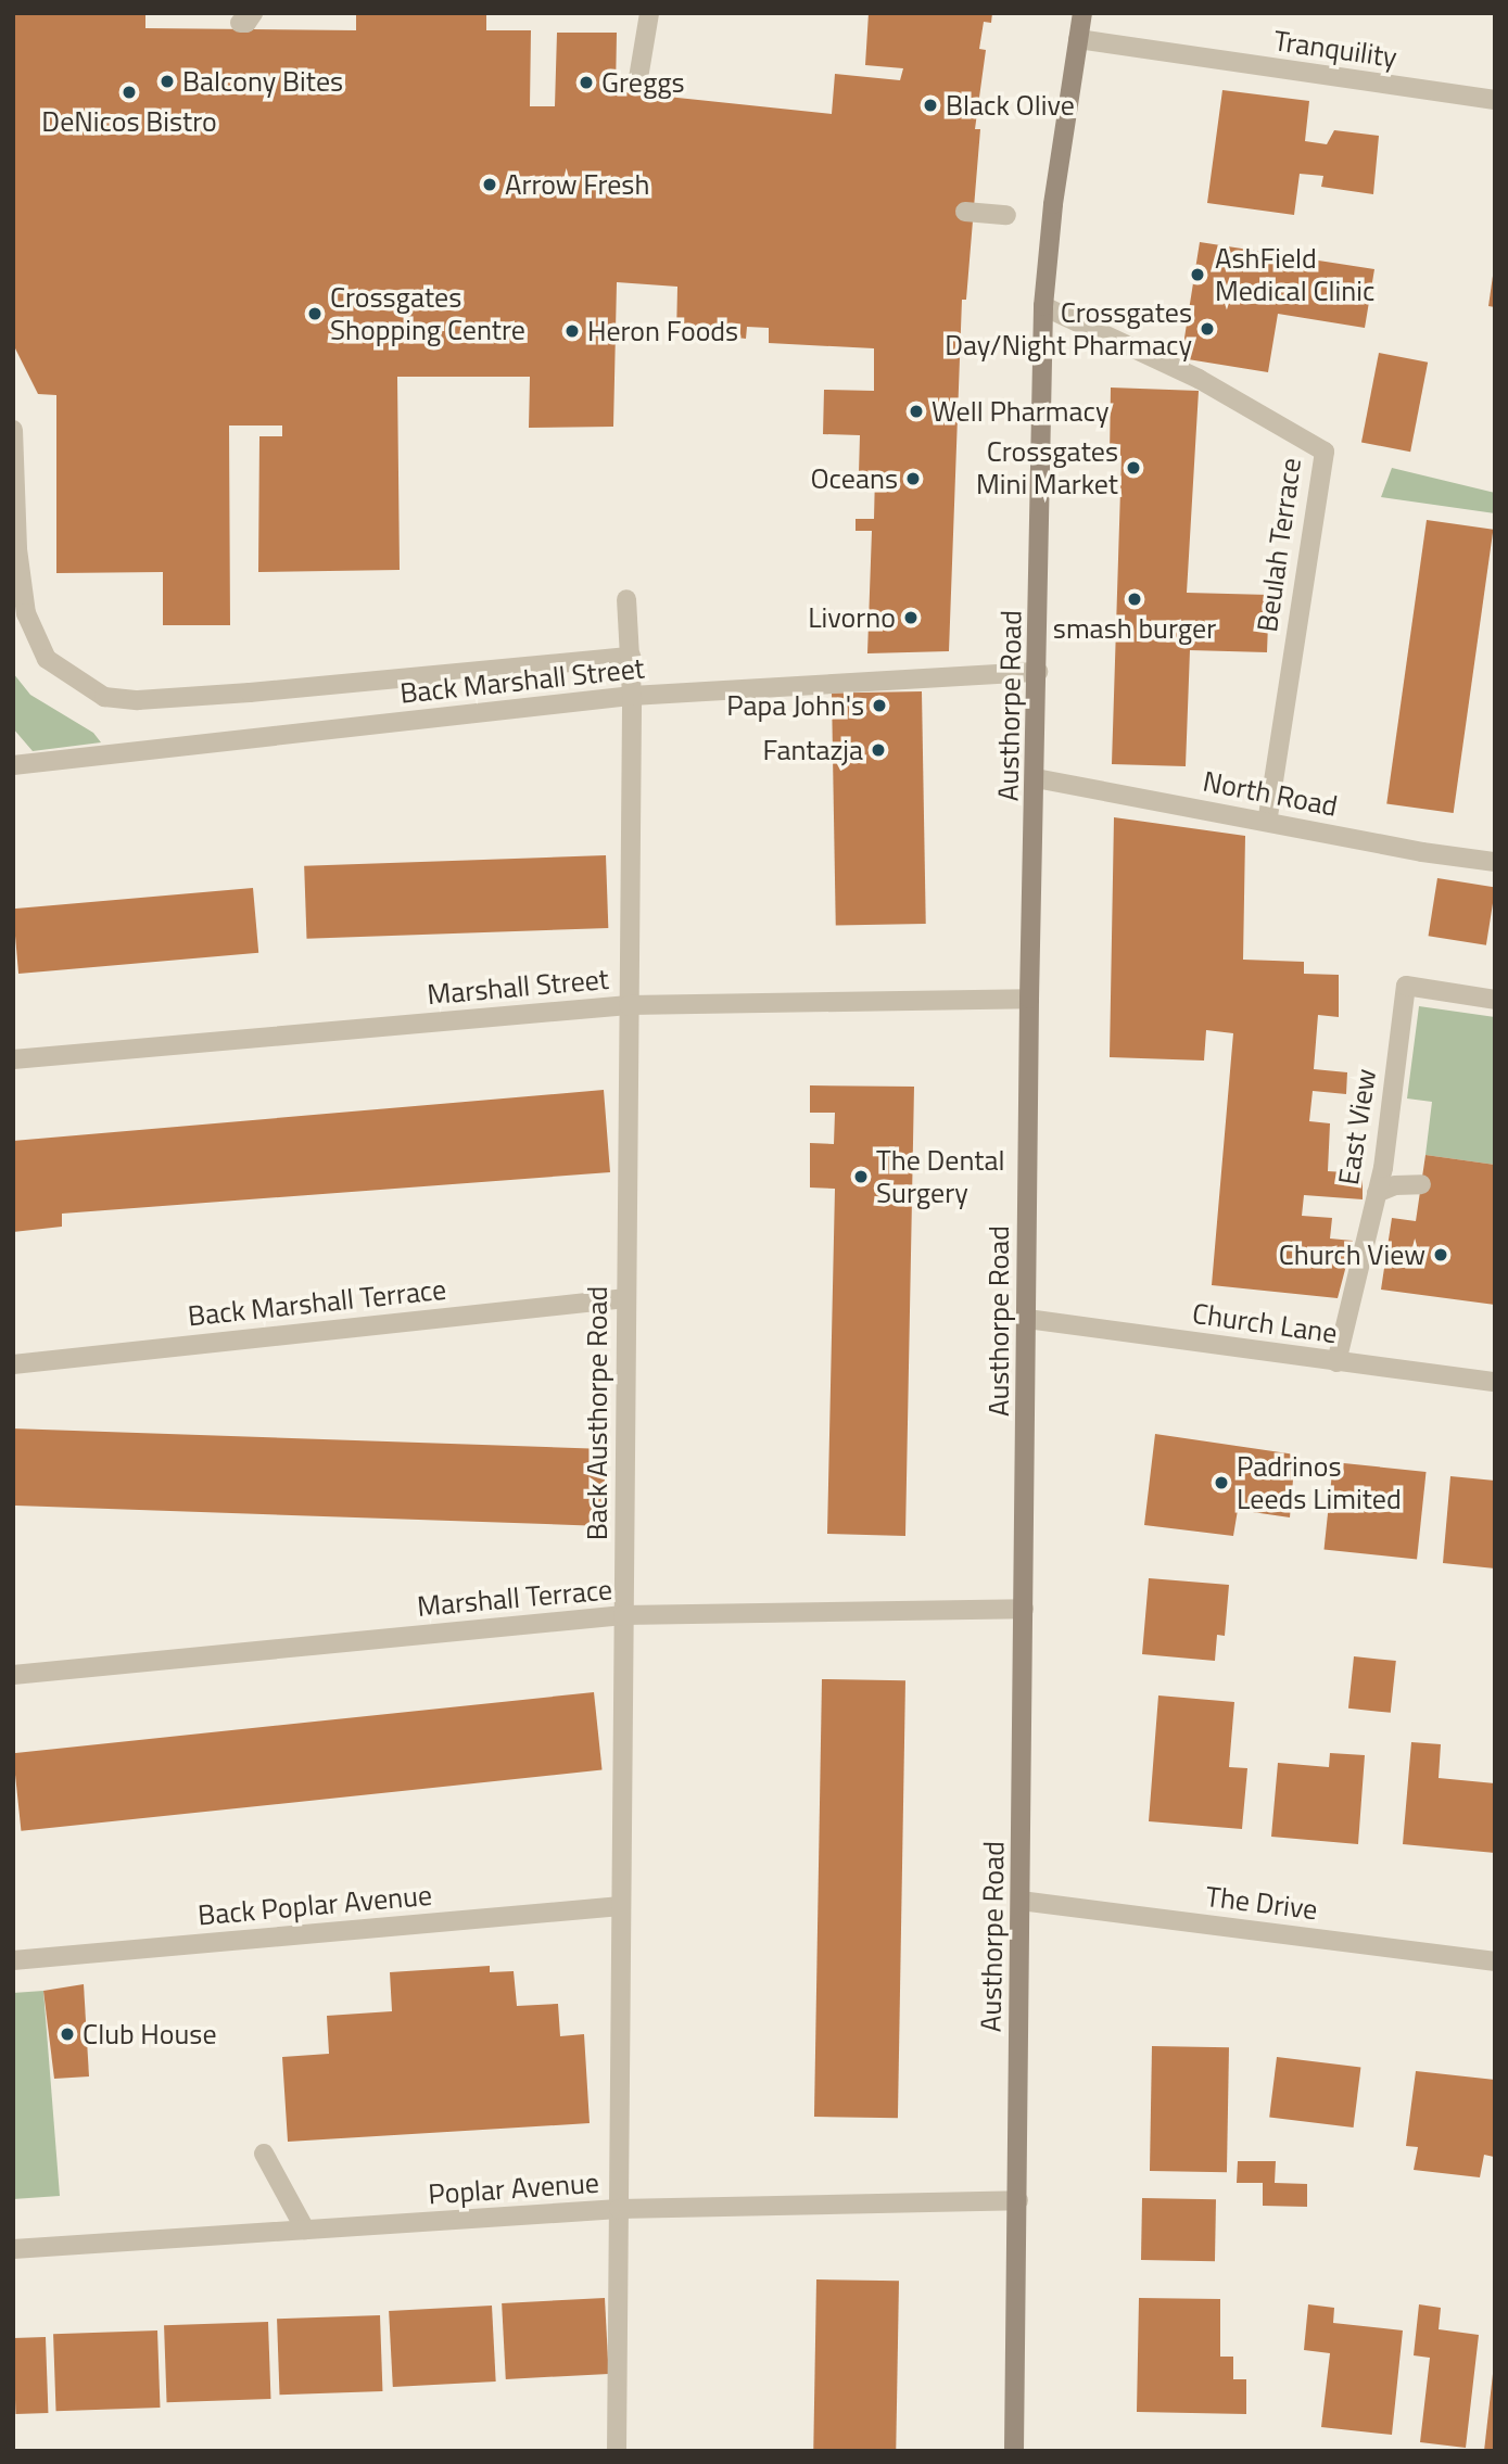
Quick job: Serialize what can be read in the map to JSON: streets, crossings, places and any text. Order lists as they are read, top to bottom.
{
  "streets": {
    "street": [
      "Tranquility",
      "Beulah Terrace",
      "Back Marshall Street",
      "Austhorpe Road",
      "North Road",
      "Marshall Street",
      "East View",
      "Back Marshall Terrace",
      "Church Lane",
      "Back Austhorpe Road",
      "Marshall Terrace",
      "The Drive",
      "Back Poplar Avenue",
      "Poplar Avenue"
    ]
  },
  "crossings": [
    ["Tranquility", "Austhorpe Road"],
    ["Beulah Terrace", "Austhorpe Road"],
    ["Beulah Terrace", "North Road"],
    ["Back Marshall Street", "Austhorpe Road"],
    ["Back Marshall Street", "Back Austhorpe Road"],
    ["Austhorpe Road", "North Road"],
    ["Austhorpe Road", "Marshall Street"],
    ["Austhorpe Road", "Church Lane"],
    ["Austhorpe Road", "Marshall Terrace"],
    ["Austhorpe Road", "The Drive"],
    ["Austhorpe Road", "Poplar Avenue"],
    ["Marshall Street", "Back Austhorpe Road"],
    ["East View", "Church Lane"],
    ["Back Marshall Terrace", "Back Austhorpe Road"],
    ["Back Austhorpe Road", "Marshall Terrace"],
    ["Back Austhorpe Road", "Back Poplar Avenue"],
    ["Back Austhorpe Road", "Poplar Avenue"]
  ],
  "places": [
    "Balcony Bites",
    "Greggs",
    "DeNicos Bistro",
    "Black Olive",
    "Arrow Fresh",
    "AshField Medical Clinic",
    "Crossgates Shopping Centre",
    "Crossgates Day/Night Pharmacy",
    "Heron Foods",
    "Well Pharmacy",
    "Crossgates Mini Market",
    "Oceans",
    "smash burger",
    "Livorno",
    "Papa John's",
    "Fantazja",
    "The Dental Surgery",
    "Church View",
    "Padrinos Leeds Limited",
    "Club House"
  ]
}
